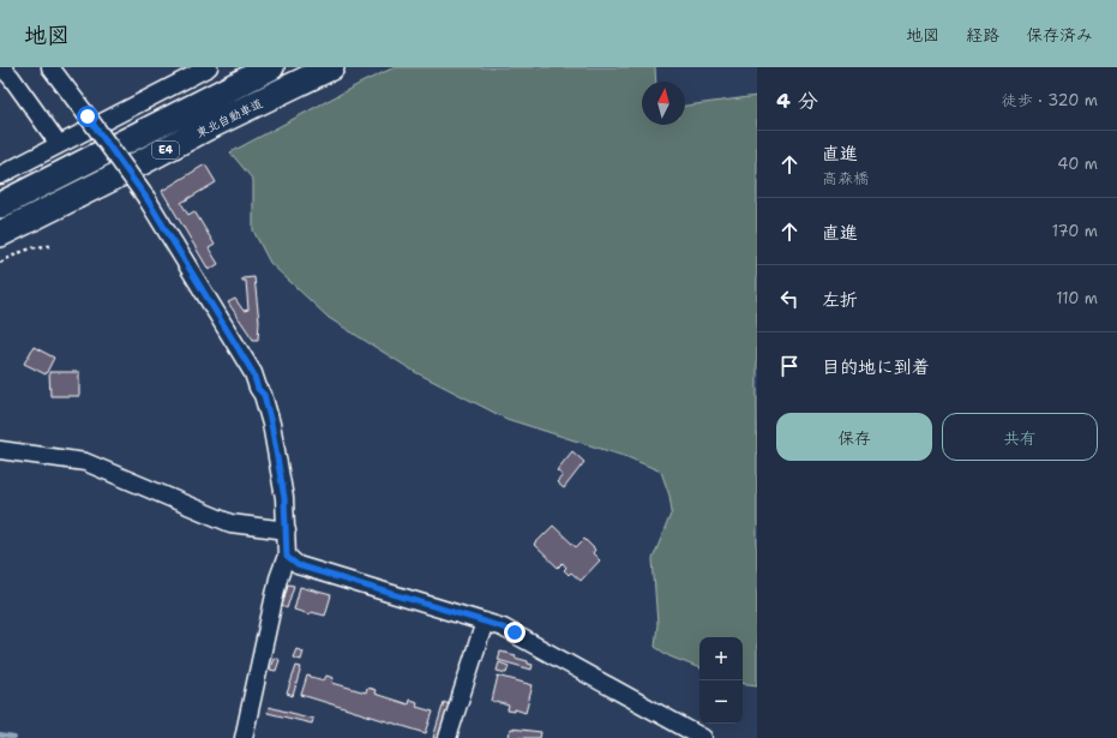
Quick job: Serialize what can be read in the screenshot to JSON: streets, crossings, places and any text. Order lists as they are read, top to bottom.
{
  "streets": {
    "highway": ["東北自動車道", "E4"]
  },
  "north": "top",
  "page": {
    "header": "地図",
    "nav": ["地図", "経路", "保存済み"],
    "heading": ["4 分", "徒歩 · 320 m"],
    "list": [
      ["直進", "高森橋", "40 m"],
      ["直進", "170 m"],
      ["左折", "110 m"],
      "目的地に到着"
    ],
    "buttons": ["保存", "共有"],
    "map_buttons": ["+", "−"]
  }
}
